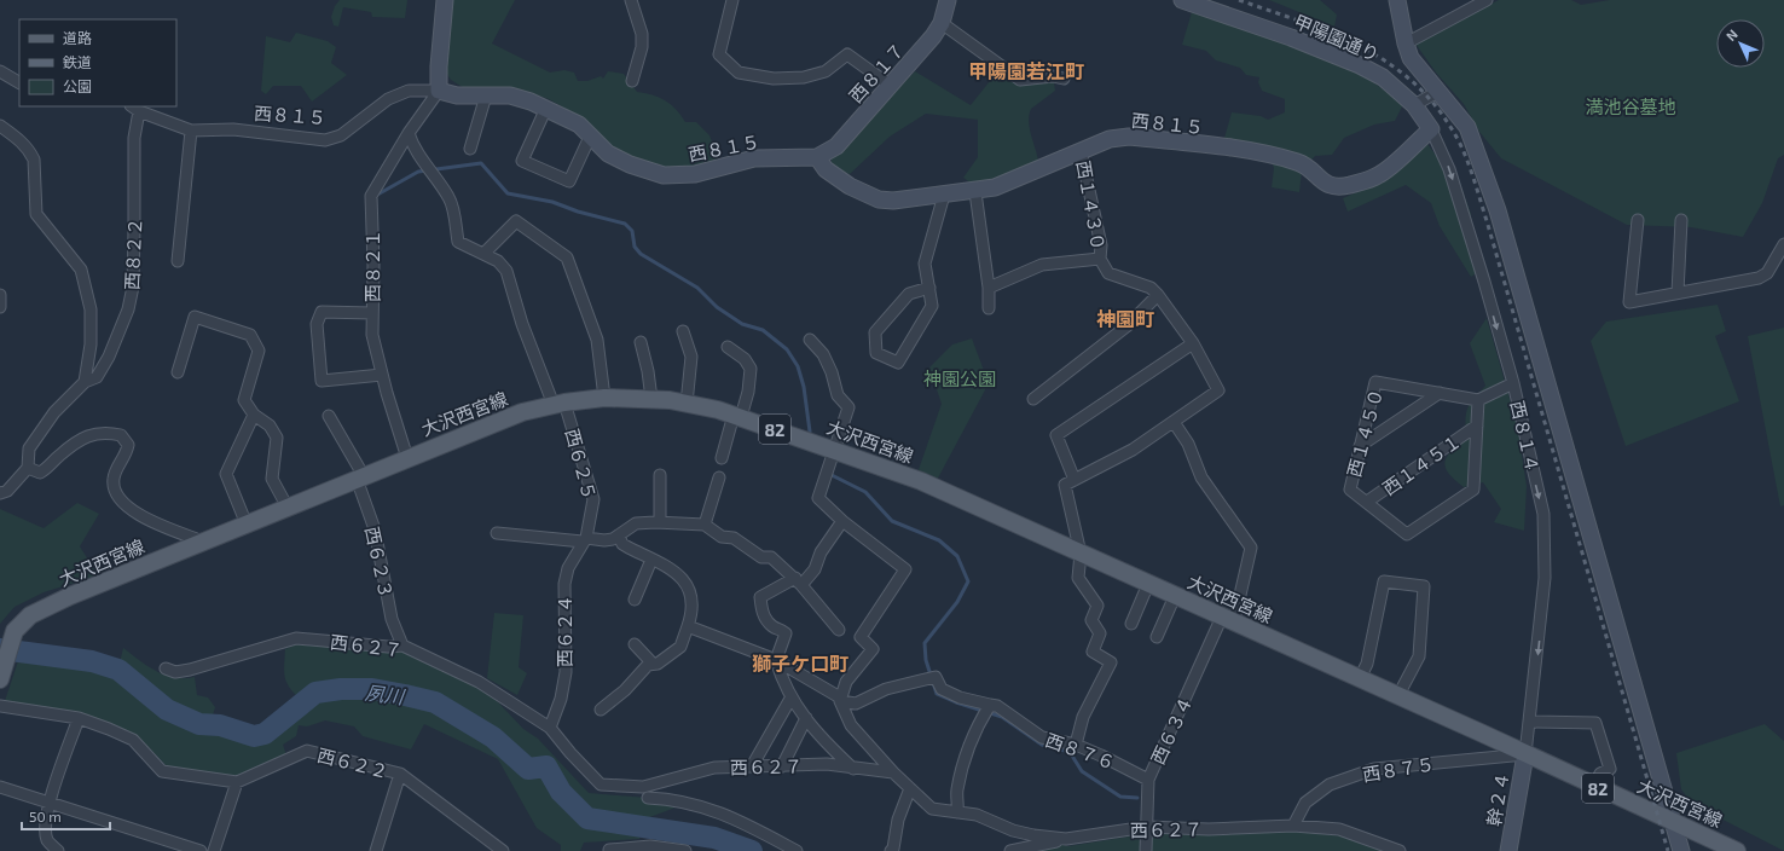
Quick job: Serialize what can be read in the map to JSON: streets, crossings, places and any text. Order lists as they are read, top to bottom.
{
  "streets": {
    "main road": ["大沢西宮線", "82"],
    "street": [
      "甲陽園通り",
      "西８１７",
      "西８１５",
      "西１４３０",
      "西８２２",
      "西８２１",
      "西１４５０",
      "西８１４",
      "西６２５",
      "西１４５１",
      "西６２３",
      "西６２４",
      "西６２７",
      "西６３４",
      "西８７６",
      "西６２２",
      "西８７５",
      "幹２４"
    ]
  },
  "crossings": [
    ["甲陽園通り", "西８１５"],
    ["甲陽園通り", "西８１４"],
    ["西８１７", "西８１５"],
    ["西８１５", "西１４３０"],
    ["西８１５", "西８２２"],
    ["西８１５", "西８２１"],
    ["西８１５", "西８１４"],
    ["西８２１", "大沢西宮線"],
    ["西８２１", "西６２５"],
    ["大沢西宮線", "西８１４"],
    ["大沢西宮線", "西６２５"],
    ["大沢西宮線", "西６２３"],
    ["大沢西宮線", "西６３４"],
    ["大沢西宮線", "西８７５"],
    ["大沢西宮線", "幹２４"],
    ["西１４５０", "西１４５１"],
    ["西８１４", "西８７５"],
    ["西８１４", "幹２４"],
    ["西６２５", "西６２４"],
    ["西６２３", "西６２７"],
    ["西６２４", "西６２７"],
    ["西６２７", "西６３４"],
    ["西６２７", "西８７５"],
    ["西６３４", "西８７６"],
    ["西８７５", "幹２４"]
  ],
  "districts": ["甲陽園若江町", "神園町", "獅子ケ口町"],
  "water": ["夙川"],
  "parks": ["満池谷墓地", "神園公園"],
  "legend": ["道路", "鉄道", "公園"],
  "scale_bar": "50 m",
  "north": "top left"
}
